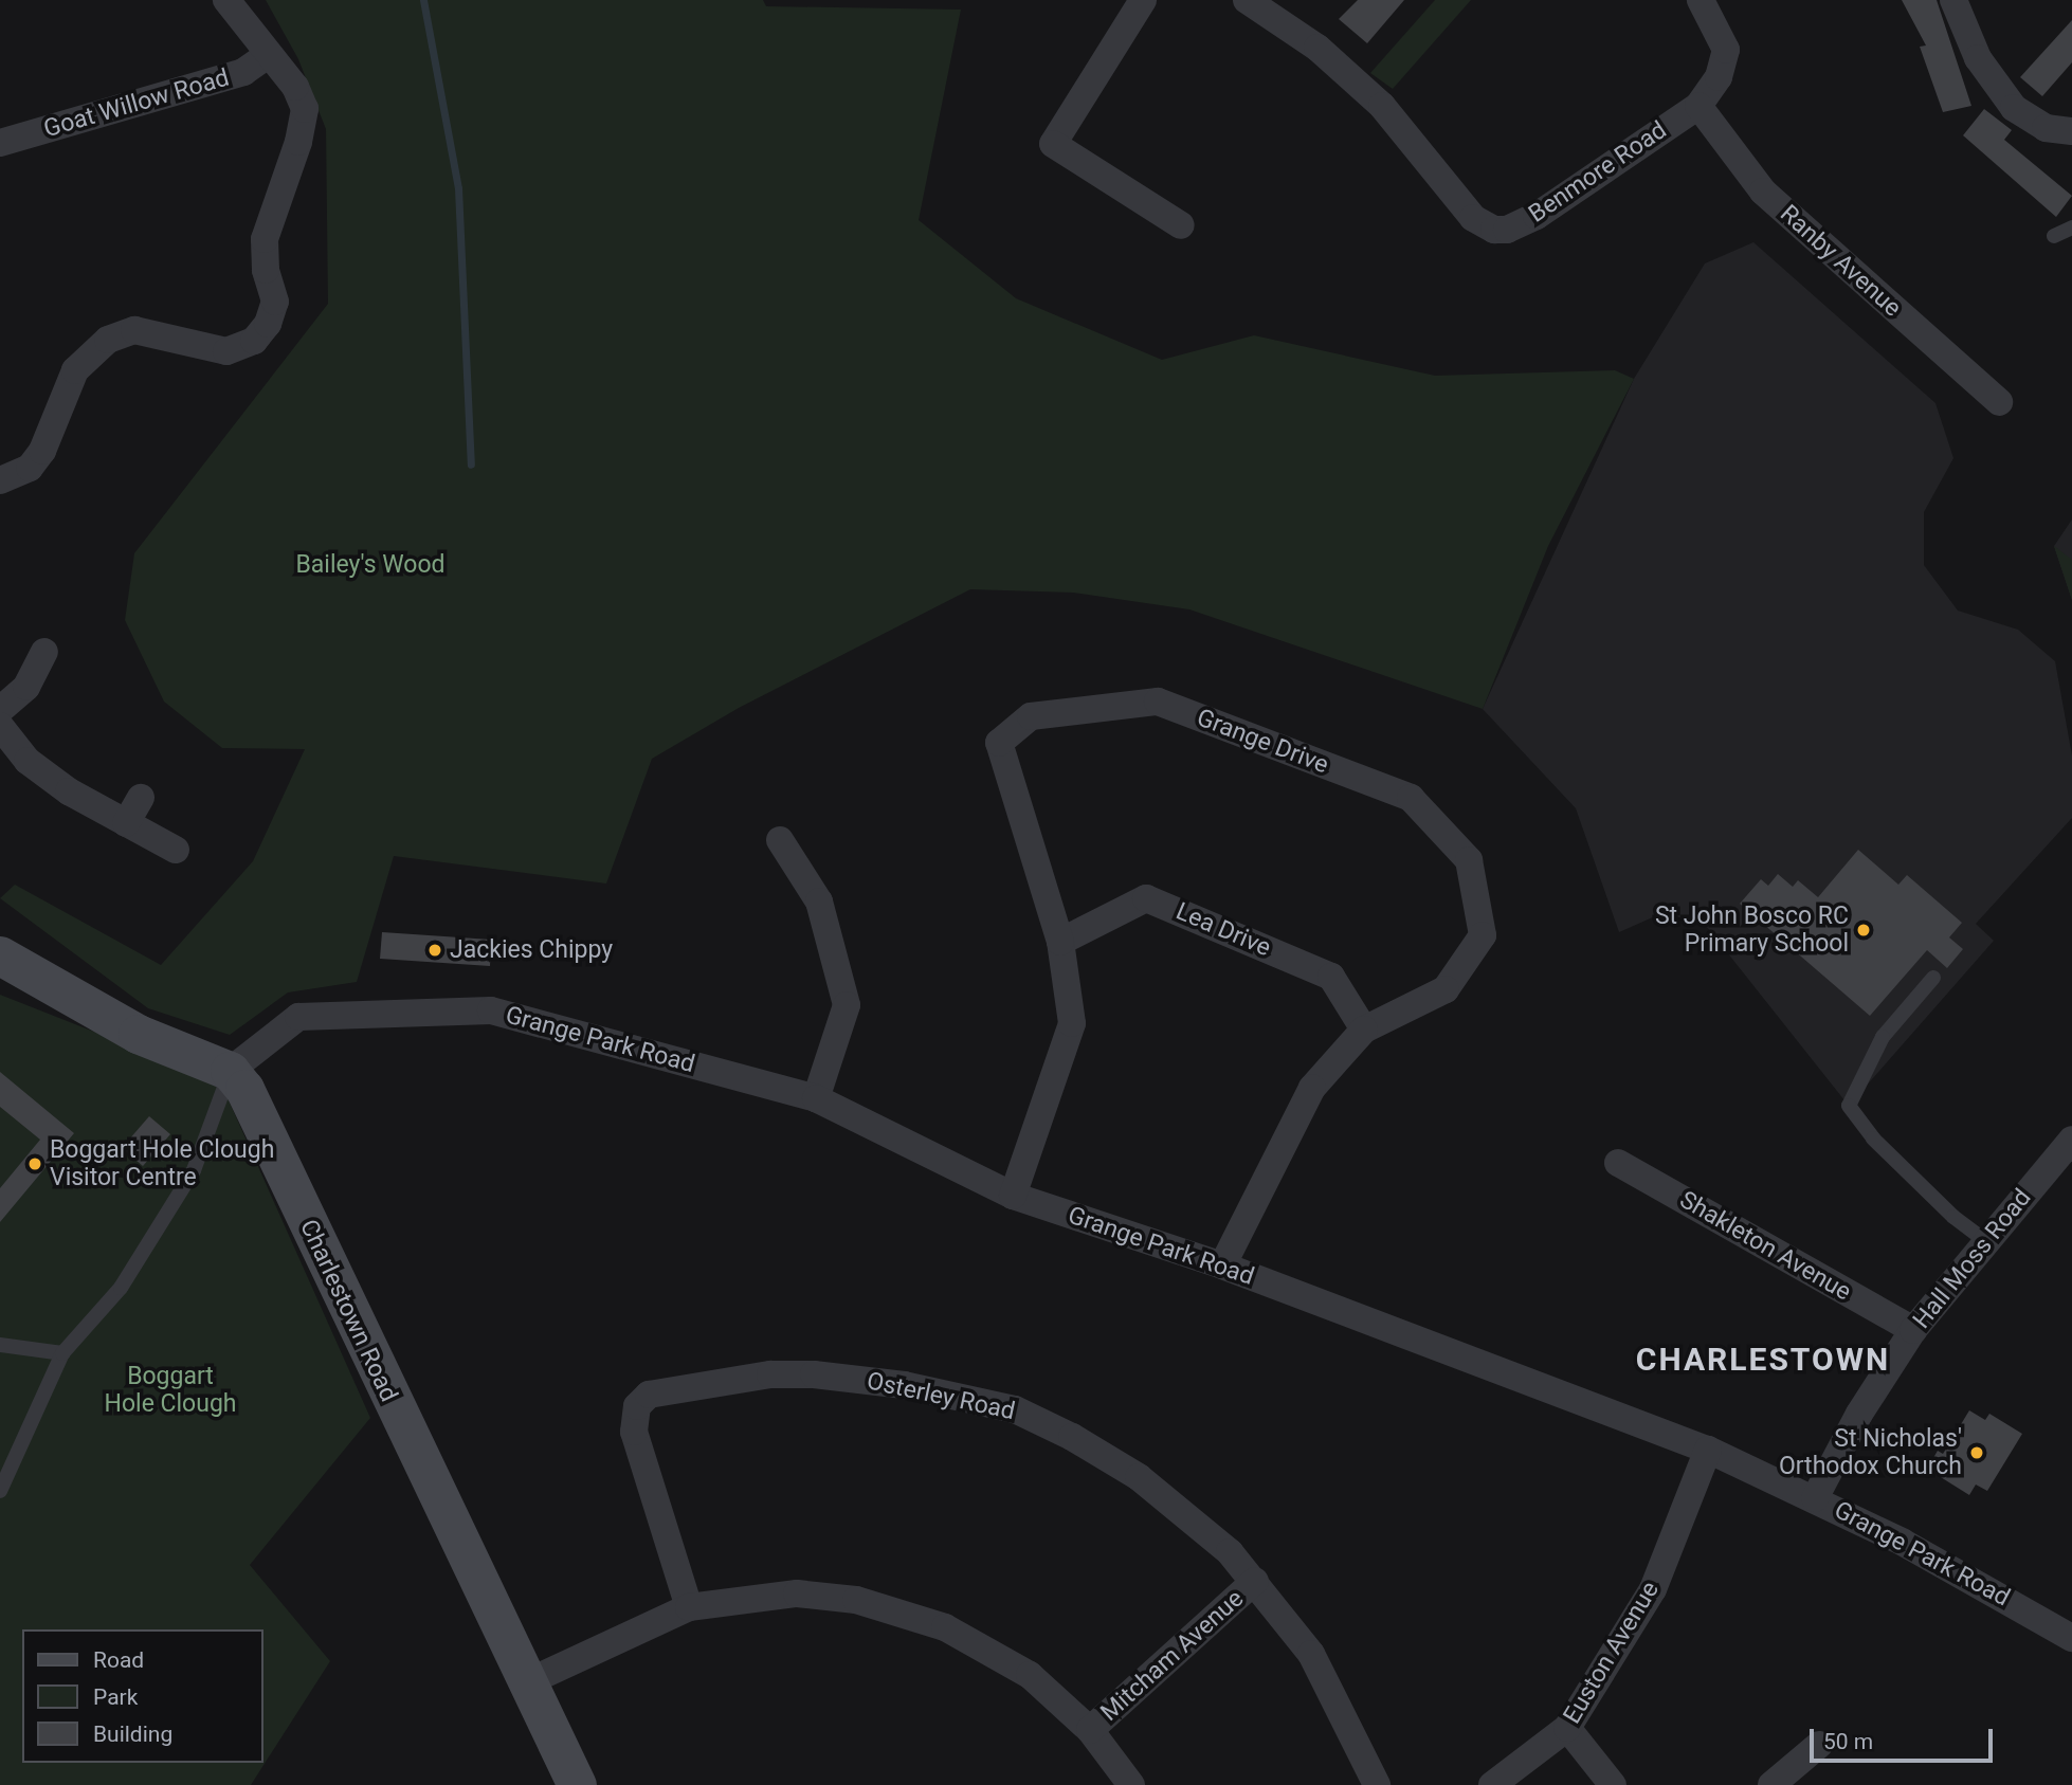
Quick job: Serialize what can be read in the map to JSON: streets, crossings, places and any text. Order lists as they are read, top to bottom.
{
  "streets": {
    "street": [
      "Goat Willow Road",
      "Benmore Road",
      "Ranby Avenue",
      "Grange Drive",
      "Lea Drive",
      "Grange Park Road",
      "Shakleton Avenue",
      "Hall Moss Road",
      "Charlestown Road",
      "Osterley Road",
      "Euston Avenue",
      "Mitcham Avenue"
    ]
  },
  "crossings": [
    ["Benmore Road", "Ranby Avenue"],
    ["Grange Drive", "Lea Drive"],
    ["Grange Drive", "Grange Park Road"],
    ["Grange Park Road", "Hall Moss Road"],
    ["Grange Park Road", "Charlestown Road"],
    ["Grange Park Road", "Euston Avenue"],
    ["Shakleton Avenue", "Hall Moss Road"],
    ["Osterley Road", "Mitcham Avenue"]
  ],
  "districts": ["CHARLESTOWN"],
  "parks": ["Bailey's Wood", "Boggart Hole Clough"],
  "places": [
    "St John Bosco RC Primary School",
    "Jackies Chippy",
    "Boggart Hole Clough Visitor Centre",
    "St Nicholas' Orthodox Church"
  ],
  "legend": ["Road", "Park", "Building"],
  "scale_bar": "50 m"
}
